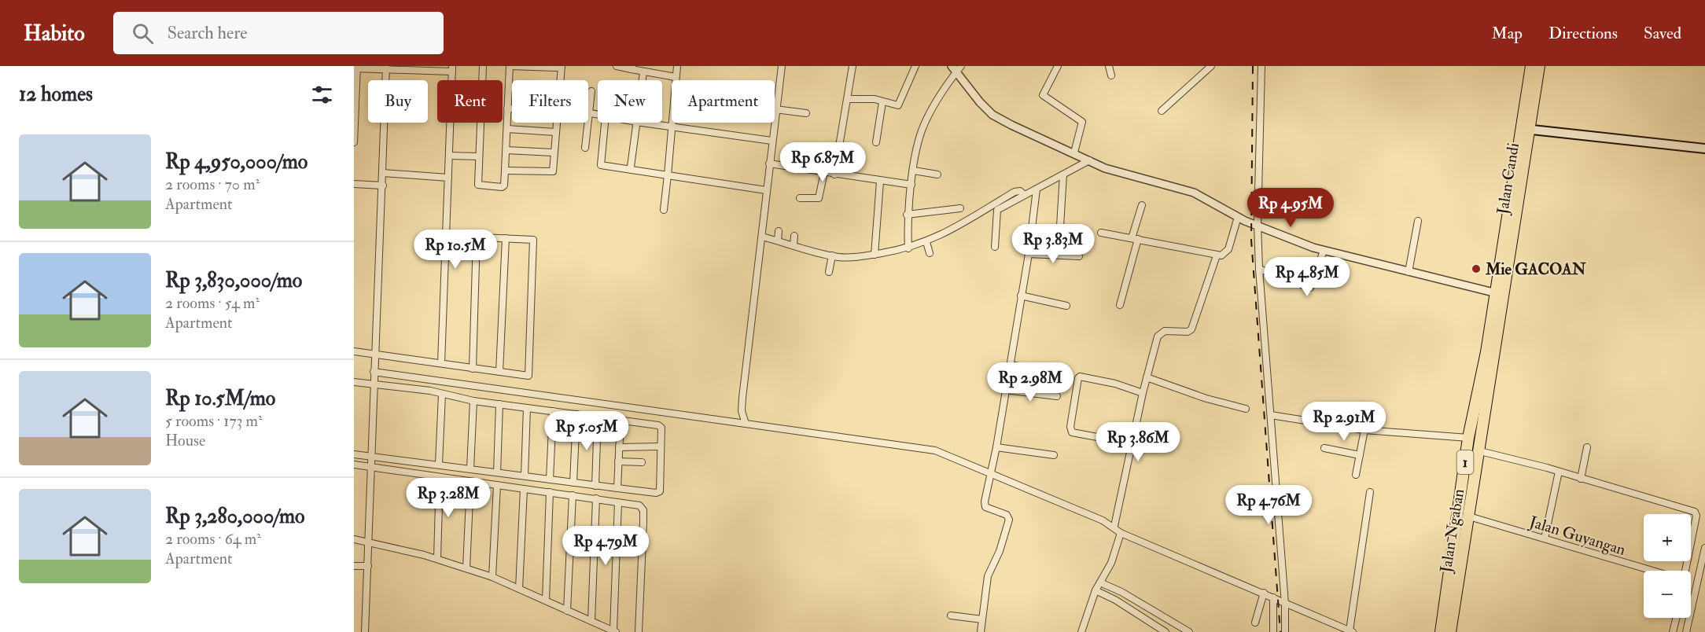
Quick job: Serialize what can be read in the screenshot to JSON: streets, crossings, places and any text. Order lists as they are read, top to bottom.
{
  "streets": {
    "highway": ["Jalan Candi", "1", "Jalan Ngaban"],
    "street": ["Jalan Guyangan"]
  },
  "crossings": [
    ["Jalan Candi", "1"],
    ["Jalan Candi", "Jalan Ngaban"],
    ["1", "Jalan Ngaban"],
    ["Jalan Ngaban", "Jalan Guyangan"]
  ],
  "places": ["Mie GACOAN"],
  "page": {
    "header": "Habito",
    "search": "Search here",
    "nav": ["Map", "Directions", "Saved"],
    "heading": "12 homes",
    "chip": [
      "Buy",
      "Rent",
      "Filters",
      "New",
      "Apartment"
    ],
    "list": [
      {
        "name": "Rp 4,950,000/mo",
        "note": "2 rooms · 70 m² · Apartment"
      },
      {
        "name": "Rp 3,830,000/mo",
        "note": "2 rooms · 54 m² · Apartment"
      },
      {
        "name": "Rp 10.5M/mo",
        "note": "5 rooms · 173 m² · House"
      },
      {
        "name": "Rp 3,280,000/mo",
        "note": "2 rooms · 64 m² · Apartment"
      }
    ],
    "price": [
      "Rp 6.87M",
      "Rp 4.95M",
      "Rp 3.83M",
      "Rp 10.5M",
      "Rp 4.85M",
      "Rp 2.98M",
      "Rp 2.91M",
      "Rp 5.05M",
      "Rp 3.86M",
      "Rp 3.28M",
      "Rp 4.76M",
      "Rp 4.79M"
    ],
    "map_buttons": ["+", "−"]
  }
}
